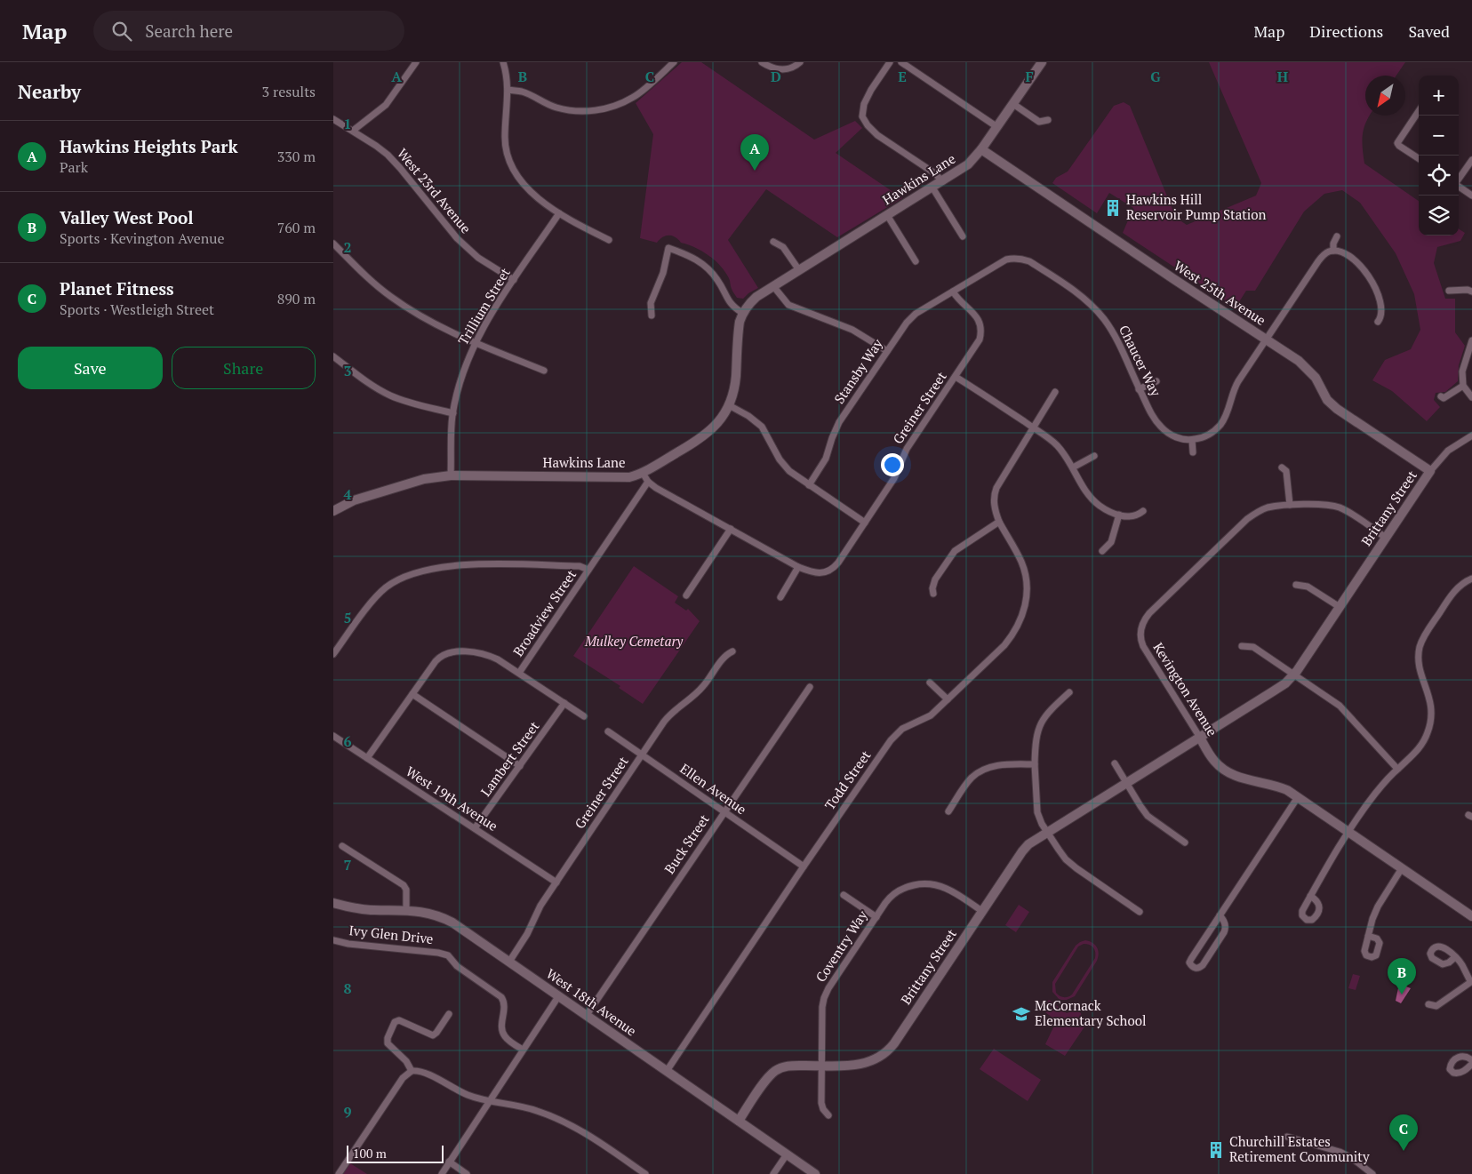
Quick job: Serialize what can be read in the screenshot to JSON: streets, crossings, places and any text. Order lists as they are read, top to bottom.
{
  "streets": {
    "street": [
      "Hawkins Lane",
      "West 23rd Avenue",
      "West 25th Avenue",
      "Trillium Street",
      "Chaucer Way",
      "Stansby Way",
      "Greiner Street",
      "Brittany Street",
      "Broadview Street",
      "Kevington Avenue",
      "Lambert Street",
      "Todd Street",
      "Ellen Avenue",
      "West 19th Avenue",
      "Buck Street",
      "Ivy Glen Drive",
      "Coventry Way",
      "West 18th Avenue"
    ]
  },
  "crossings": [
    ["Hawkins Lane", "West 25th Avenue"],
    ["Hawkins Lane", "Trillium Street"],
    ["West 23rd Avenue", "Trillium Street"],
    ["West 25th Avenue", "Brittany Street"],
    ["Chaucer Way", "Stansby Way"],
    ["Chaucer Way", "Greiner Street"],
    ["Stansby Way", "Greiner Street"],
    ["Greiner Street", "Ellen Avenue"],
    ["Greiner Street", "West 19th Avenue"],
    ["Greiner Street", "West 18th Avenue"],
    ["Brittany Street", "Kevington Avenue"],
    ["Brittany Street", "Coventry Way"],
    ["Brittany Street", "West 18th Avenue"],
    ["Broadview Street", "West 19th Avenue"],
    ["Lambert Street", "West 19th Avenue"],
    ["Todd Street", "Ellen Avenue"],
    ["Todd Street", "West 18th Avenue"],
    ["Ellen Avenue", "Buck Street"],
    ["Buck Street", "West 18th Avenue"]
  ],
  "parks": ["Mulkey Cemetary"],
  "places": {
    "building": ["Hawkins Hill Reservoir Pump Station", "Churchill Estates Retirement Community"],
    "school or university": ["McCornack Elementary School"]
  },
  "scale_bar": "100 m",
  "north": "bottom left",
  "page": {
    "header": "Map",
    "search": "Search here",
    "nav": ["Map", "Directions", "Saved"],
    "heading": ["Nearby", "3 results"],
    "map_buttons": ["+", "−"],
    "list": [
      {
        "mark": "A",
        "name": "Hawkins Heights Park",
        "note": "Park",
        "value": "330 m"
      },
      {
        "mark": "B",
        "name": "Valley West Pool",
        "note": "Sports · Kevington Avenue",
        "value": "760 m"
      },
      {
        "mark": "C",
        "name": "Planet Fitness",
        "note": "Sports · Westleigh Street",
        "value": "890 m"
      }
    ],
    "pins": ["A", "B", "C"],
    "buttons": ["Save", "Share"],
    "scale": "100 m"
  },
  "grid": {
    "columns": [
      "A",
      "B",
      "C",
      "D",
      "E",
      "F",
      "G",
      "H"
    ],
    "rows": [
      "1",
      "2",
      "3",
      "4",
      "5",
      "6",
      "7",
      "8",
      "9"
    ]
  }
}
